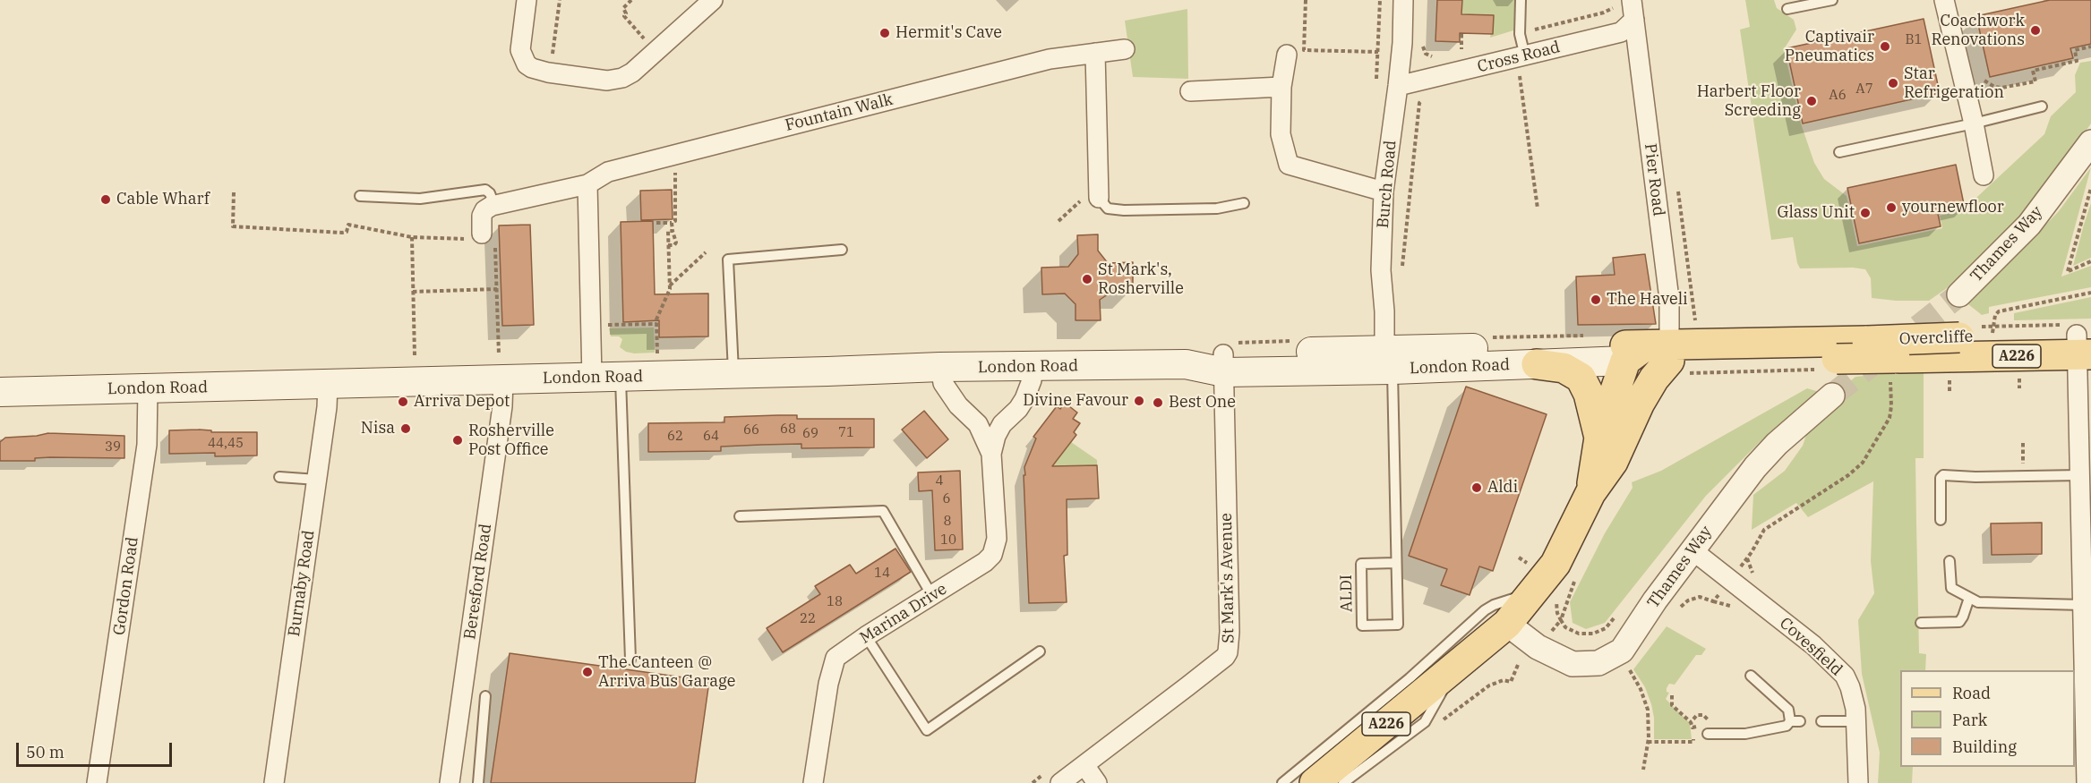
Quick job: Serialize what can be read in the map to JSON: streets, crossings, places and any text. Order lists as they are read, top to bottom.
{
  "streets": {
    "main road": ["Overcliffe", "A226", "London Road"],
    "street": [
      "Cross Road",
      "Fountain Walk",
      "Pier Road",
      "Burch Road",
      "Thames Way",
      "St Mark's Avenue",
      "Beresford Road",
      "Burnaby Road",
      "Gordon Road",
      "Marina Drive",
      "Covesfield"
    ],
    "lane": ["ALDI"]
  },
  "crossings": [
    ["Cross Road", "Pier Road"],
    ["Cross Road", "Burch Road"],
    ["Pier Road", "A226"],
    ["Pier Road", "London Road"],
    ["Burch Road", "London Road"],
    ["Thames Way", "A226"],
    ["Thames Way", "Covesfield"],
    ["Overcliffe", "London Road"],
    ["A226", "London Road"],
    ["London Road", "St Mark's Avenue"],
    ["London Road", "Beresford Road"],
    ["London Road", "Burnaby Road"],
    ["London Road", "Gordon Road"],
    ["London Road", "Marina Drive"]
  ],
  "places": [
    "Coachwork Renovations",
    "Hermit's Cave",
    "Captivair Pneumatics",
    "Star Refrigeration",
    "Harbert Floor Screeding",
    "Cable Wharf",
    "yournewfloor",
    "Glass Unit",
    "St Mark's, Rosherville",
    "The Haveli",
    "Divine Favour",
    "Arriva Depot",
    "Best One",
    "Nisa",
    "Rosherville Post Office",
    "Aldi",
    "The Canteen @ Arriva Bus Garage"
  ],
  "house_numbers": [
    "B1",
    "A7",
    "A6",
    "68",
    "66",
    "71",
    "69",
    "62",
    "64",
    "44,45",
    "39",
    "4",
    "6",
    "8",
    "10",
    "14",
    "18",
    "22"
  ],
  "legend": ["Road", "Park", "Building"],
  "scale_bar": "50 m"
}
